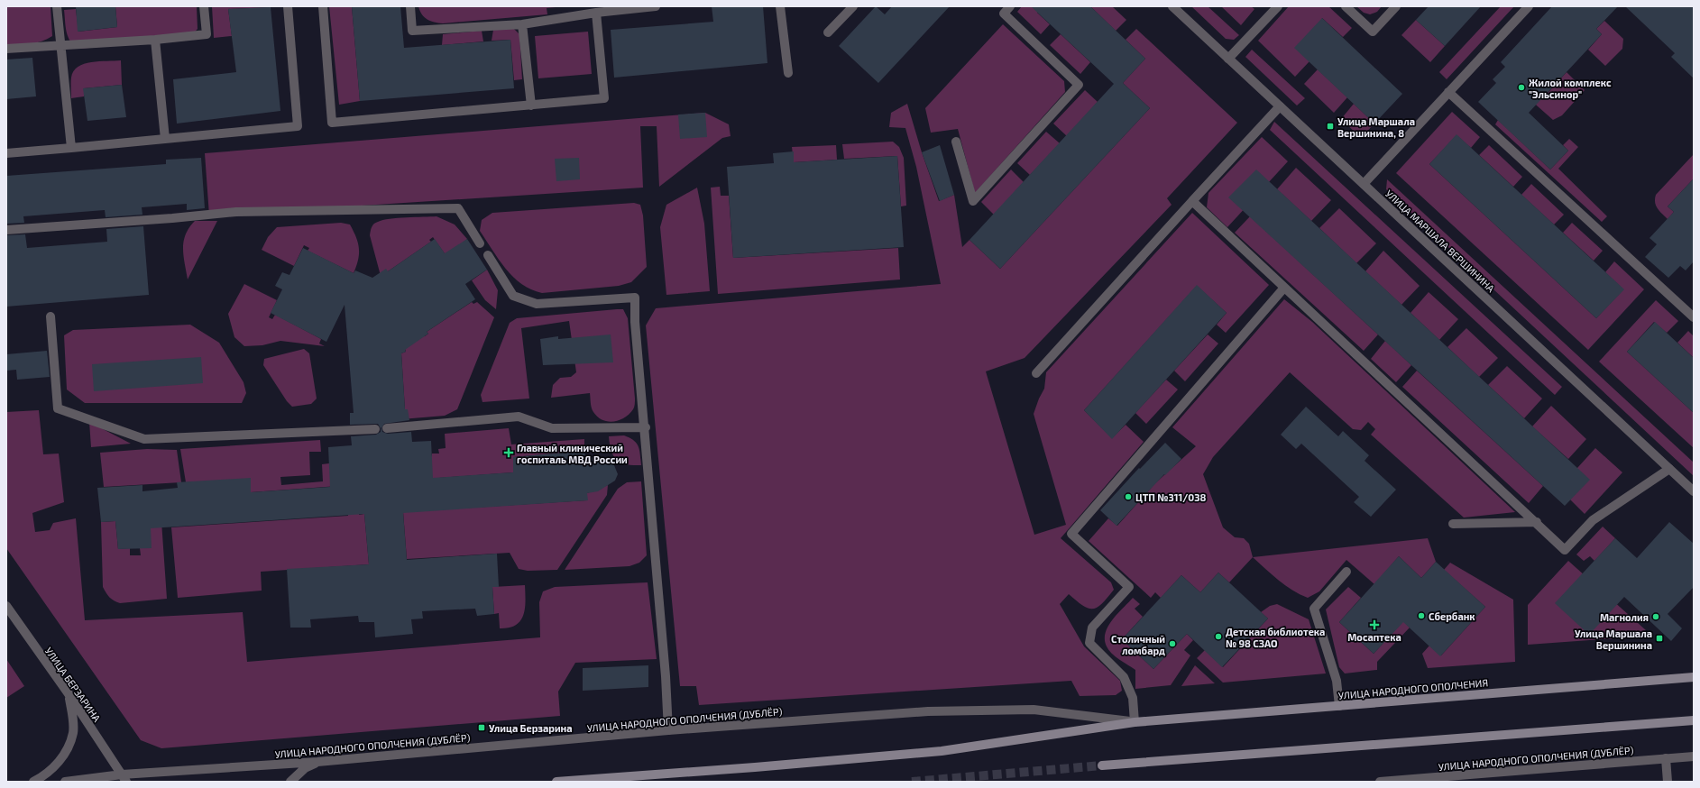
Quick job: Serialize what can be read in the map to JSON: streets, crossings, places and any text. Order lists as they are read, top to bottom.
{
  "streets": {
    "main road": ["УЛИЦА НАРОДНОГО ОПОЛЧЕНИЯ"],
    "street": ["УЛИЦА МАРШАЛА ВЕРШИНИНА", "УЛИЦА БЕРЗАРИНА", "УЛИЦА НАРОДНОГО ОПОЛЧЕНИЯ (ДУБЛЁР)"]
  },
  "crossings": [
    ["УЛИЦА БЕРЗАРИНА", "УЛИЦА НАРОДНОГО ОПОЛЧЕНИЯ (ДУБЛЁР)"],
    ["УЛИЦА НАРОДНОГО ОПОЛЧЕНИЯ", "УЛИЦА НАРОДНОГО ОПОЛЧЕНИЯ (ДУБЛЁР)"]
  ],
  "places": {
    "other": [
      "Жилой комплекс \"Эльсинор\"",
      "ЦТП №311/038",
      "Сбербанк",
      "Магнолия",
      "Детская библиотека № 98 СЗАО",
      "Столичный ломбард"
    ],
    "transit": ["Улица Маршала Вершинина, 8", "Улица Маршала Вершинина", "Улица Берзарина"],
    "health": ["Главный клинический госпиталь МВД России", "Мосаптека"]
  }
}
